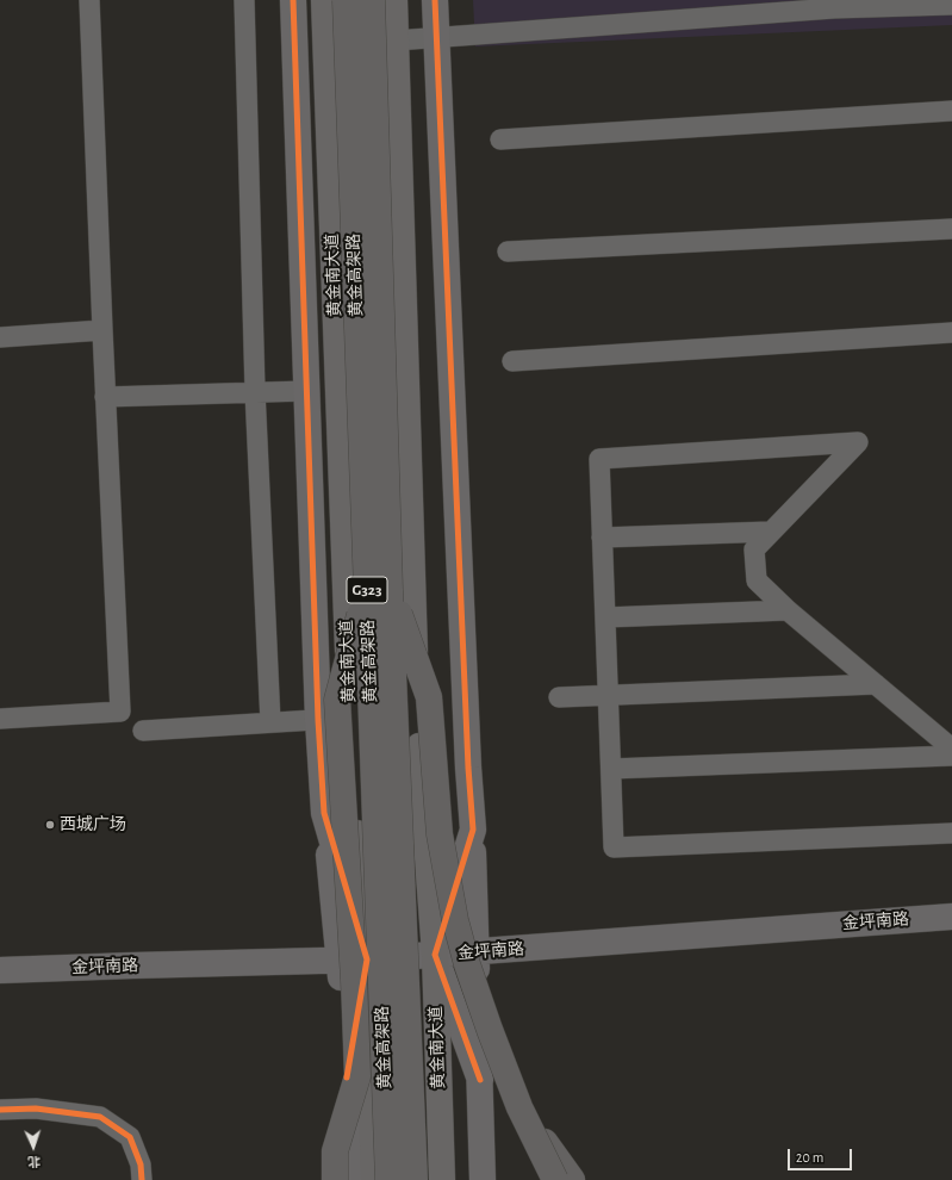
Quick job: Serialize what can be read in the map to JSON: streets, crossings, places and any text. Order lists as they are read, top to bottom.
{
  "streets": {
    "highway": ["黄金高架路", "G323"],
    "main road": ["黄金南大道"],
    "street": ["金坪南路"]
  },
  "crossings": [
    ["黄金南大道", "金坪南路"]
  ],
  "places": ["西城广场"],
  "scale_bar": "20 m",
  "north": "bottom"
}
